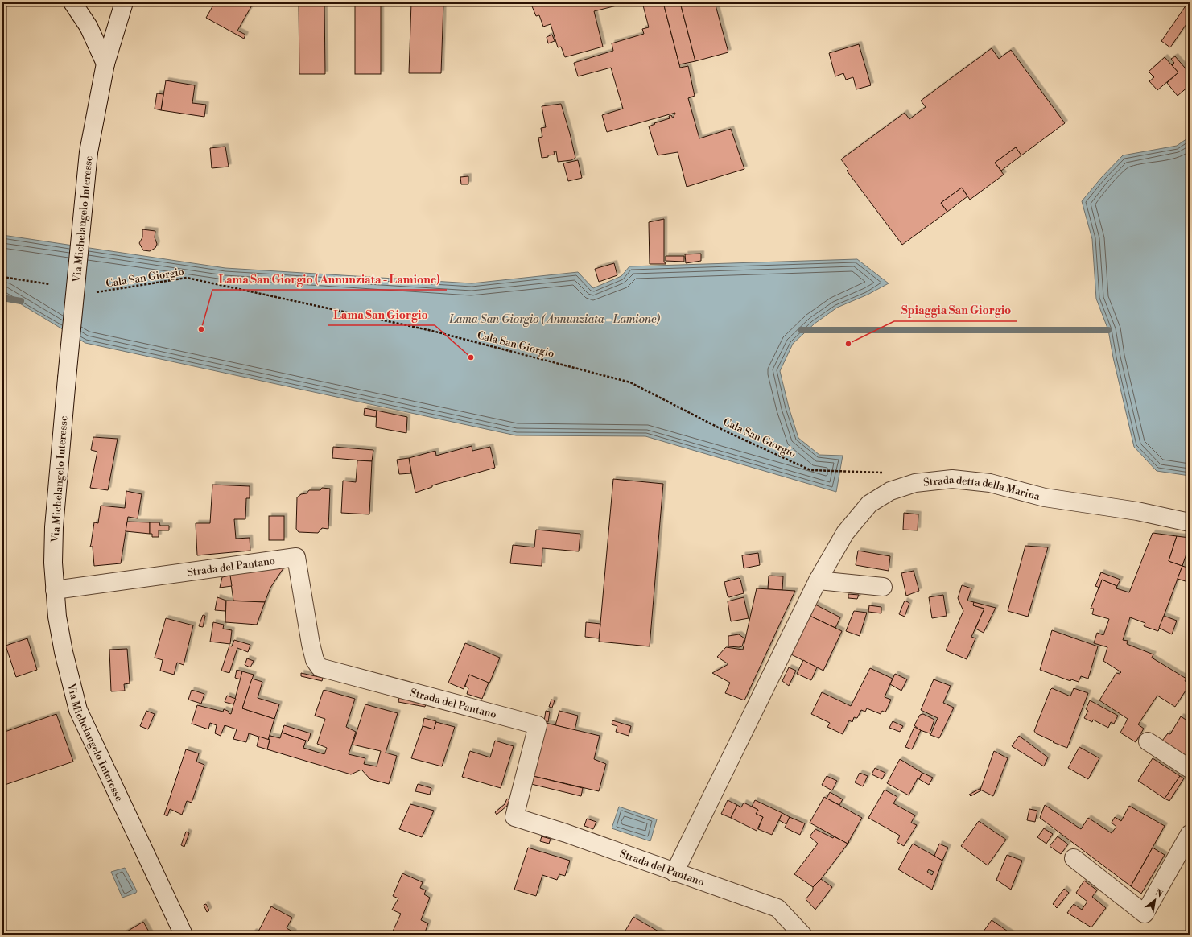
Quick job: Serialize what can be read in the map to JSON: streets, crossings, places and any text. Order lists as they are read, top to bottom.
{
  "streets": {
    "street": ["Via Michelangelo Interesse", "Strada detta della Marina", "Strada del Pantano"],
    "path": ["Cala San Giorgio"]
  },
  "crossings": [
    ["Via Michelangelo Interesse", "Strada del Pantano"],
    ["Strada detta della Marina", "Strada del Pantano"]
  ],
  "water": ["Lama San Giorgio ( Annunziata - Lamione)"],
  "places": ["Lama San Giorgio ( Annunziata - Lamione)", "Spiaggia San Giorgio", "Lama San Giorgio"],
  "north": "top right"
}
